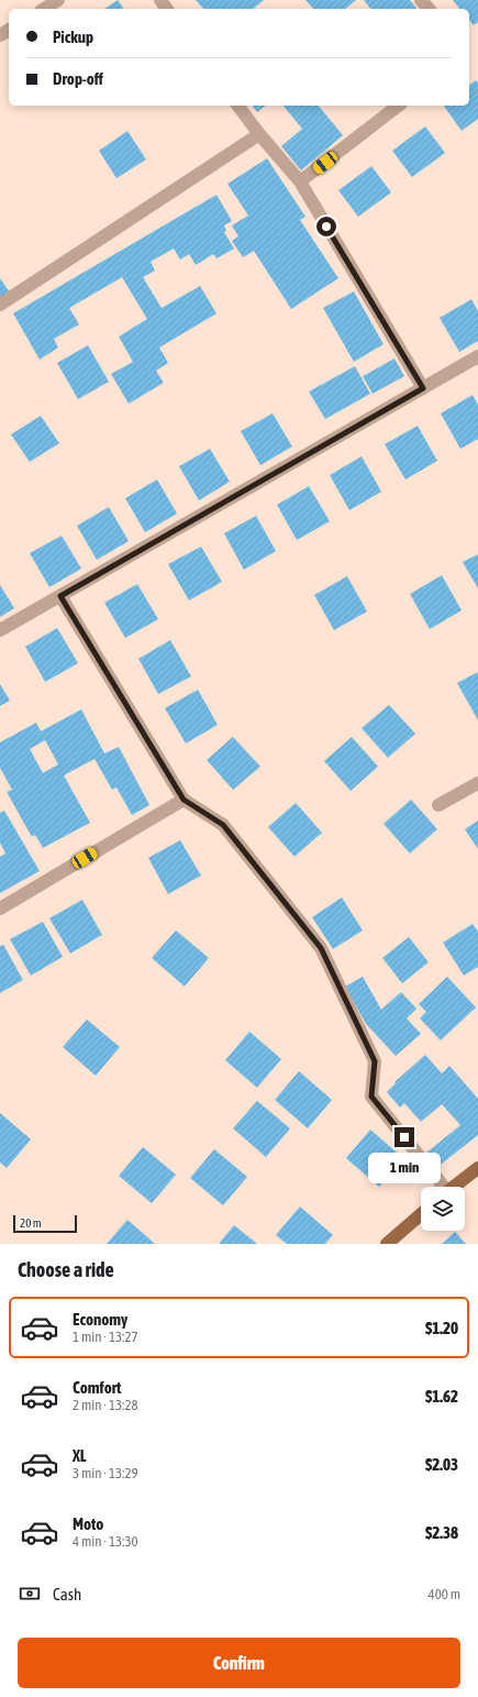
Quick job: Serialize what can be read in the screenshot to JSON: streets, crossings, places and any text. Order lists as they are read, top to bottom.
{
  "scale_bar": "20 m",
  "page": {
    "banner": ["Pickup", "Drop-off"],
    "bubble": "1 min",
    "scale": "20 m",
    "heading": "Choose a ride",
    "list": [
      {
        "name": "Economy",
        "note": "1 min · 13:27",
        "value": "$1.20"
      },
      {
        "name": "Comfort",
        "note": "2 min · 13:28",
        "value": "$1.62"
      },
      {
        "name": "XL",
        "note": "3 min · 13:29",
        "value": "$2.03"
      },
      {
        "name": "Moto",
        "note": "4 min · 13:30",
        "value": "$2.38"
      }
    ],
    "pay": ["Cash", "400 m"],
    "buttons": "Confirm"
  }
}
